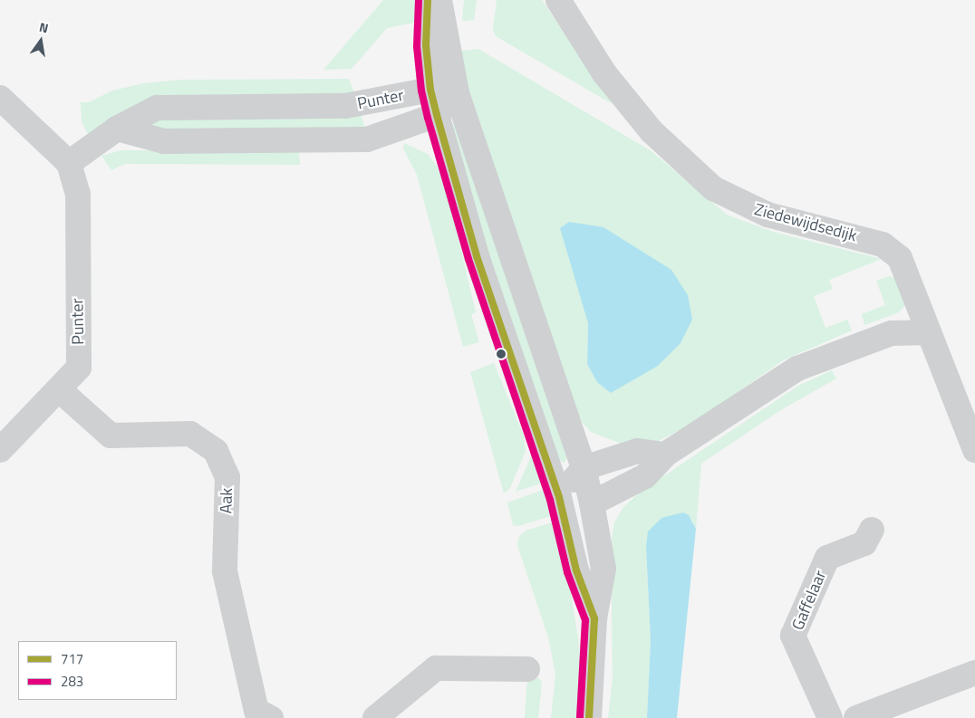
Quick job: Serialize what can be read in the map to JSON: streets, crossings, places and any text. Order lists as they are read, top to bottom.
{
  "streets": {
    "street": [
      "Punter",
      "Ziedewijdsedijk",
      "Aak",
      "Gaffelaar"
    ]
  },
  "crossings": [
    ["Punter", "Aak"]
  ],
  "lines": ["transit line 717", "transit line 283"],
  "legend": ["717", "283"],
  "north": "top"
}
